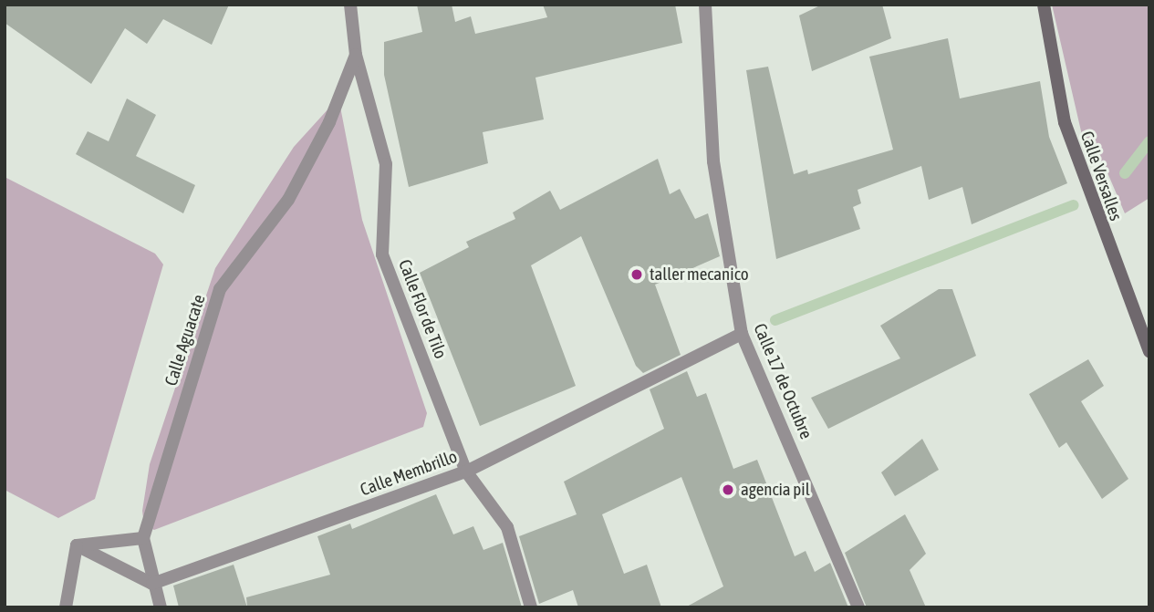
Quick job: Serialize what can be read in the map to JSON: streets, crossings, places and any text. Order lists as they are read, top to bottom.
{
  "streets": {
    "street": [
      "Calle Versalles",
      "Calle Flor de Tilo",
      "Calle Aguacate",
      "Calle 17 de Octubre",
      "Calle Membrillo"
    ]
  },
  "crossings": [
    ["Calle Flor de Tilo", "Calle Aguacate"],
    ["Calle Flor de Tilo", "Calle Membrillo"],
    ["Calle 17 de Octubre", "Calle Membrillo"]
  ],
  "places": ["taller mecanico", "agencia pil"]
}
